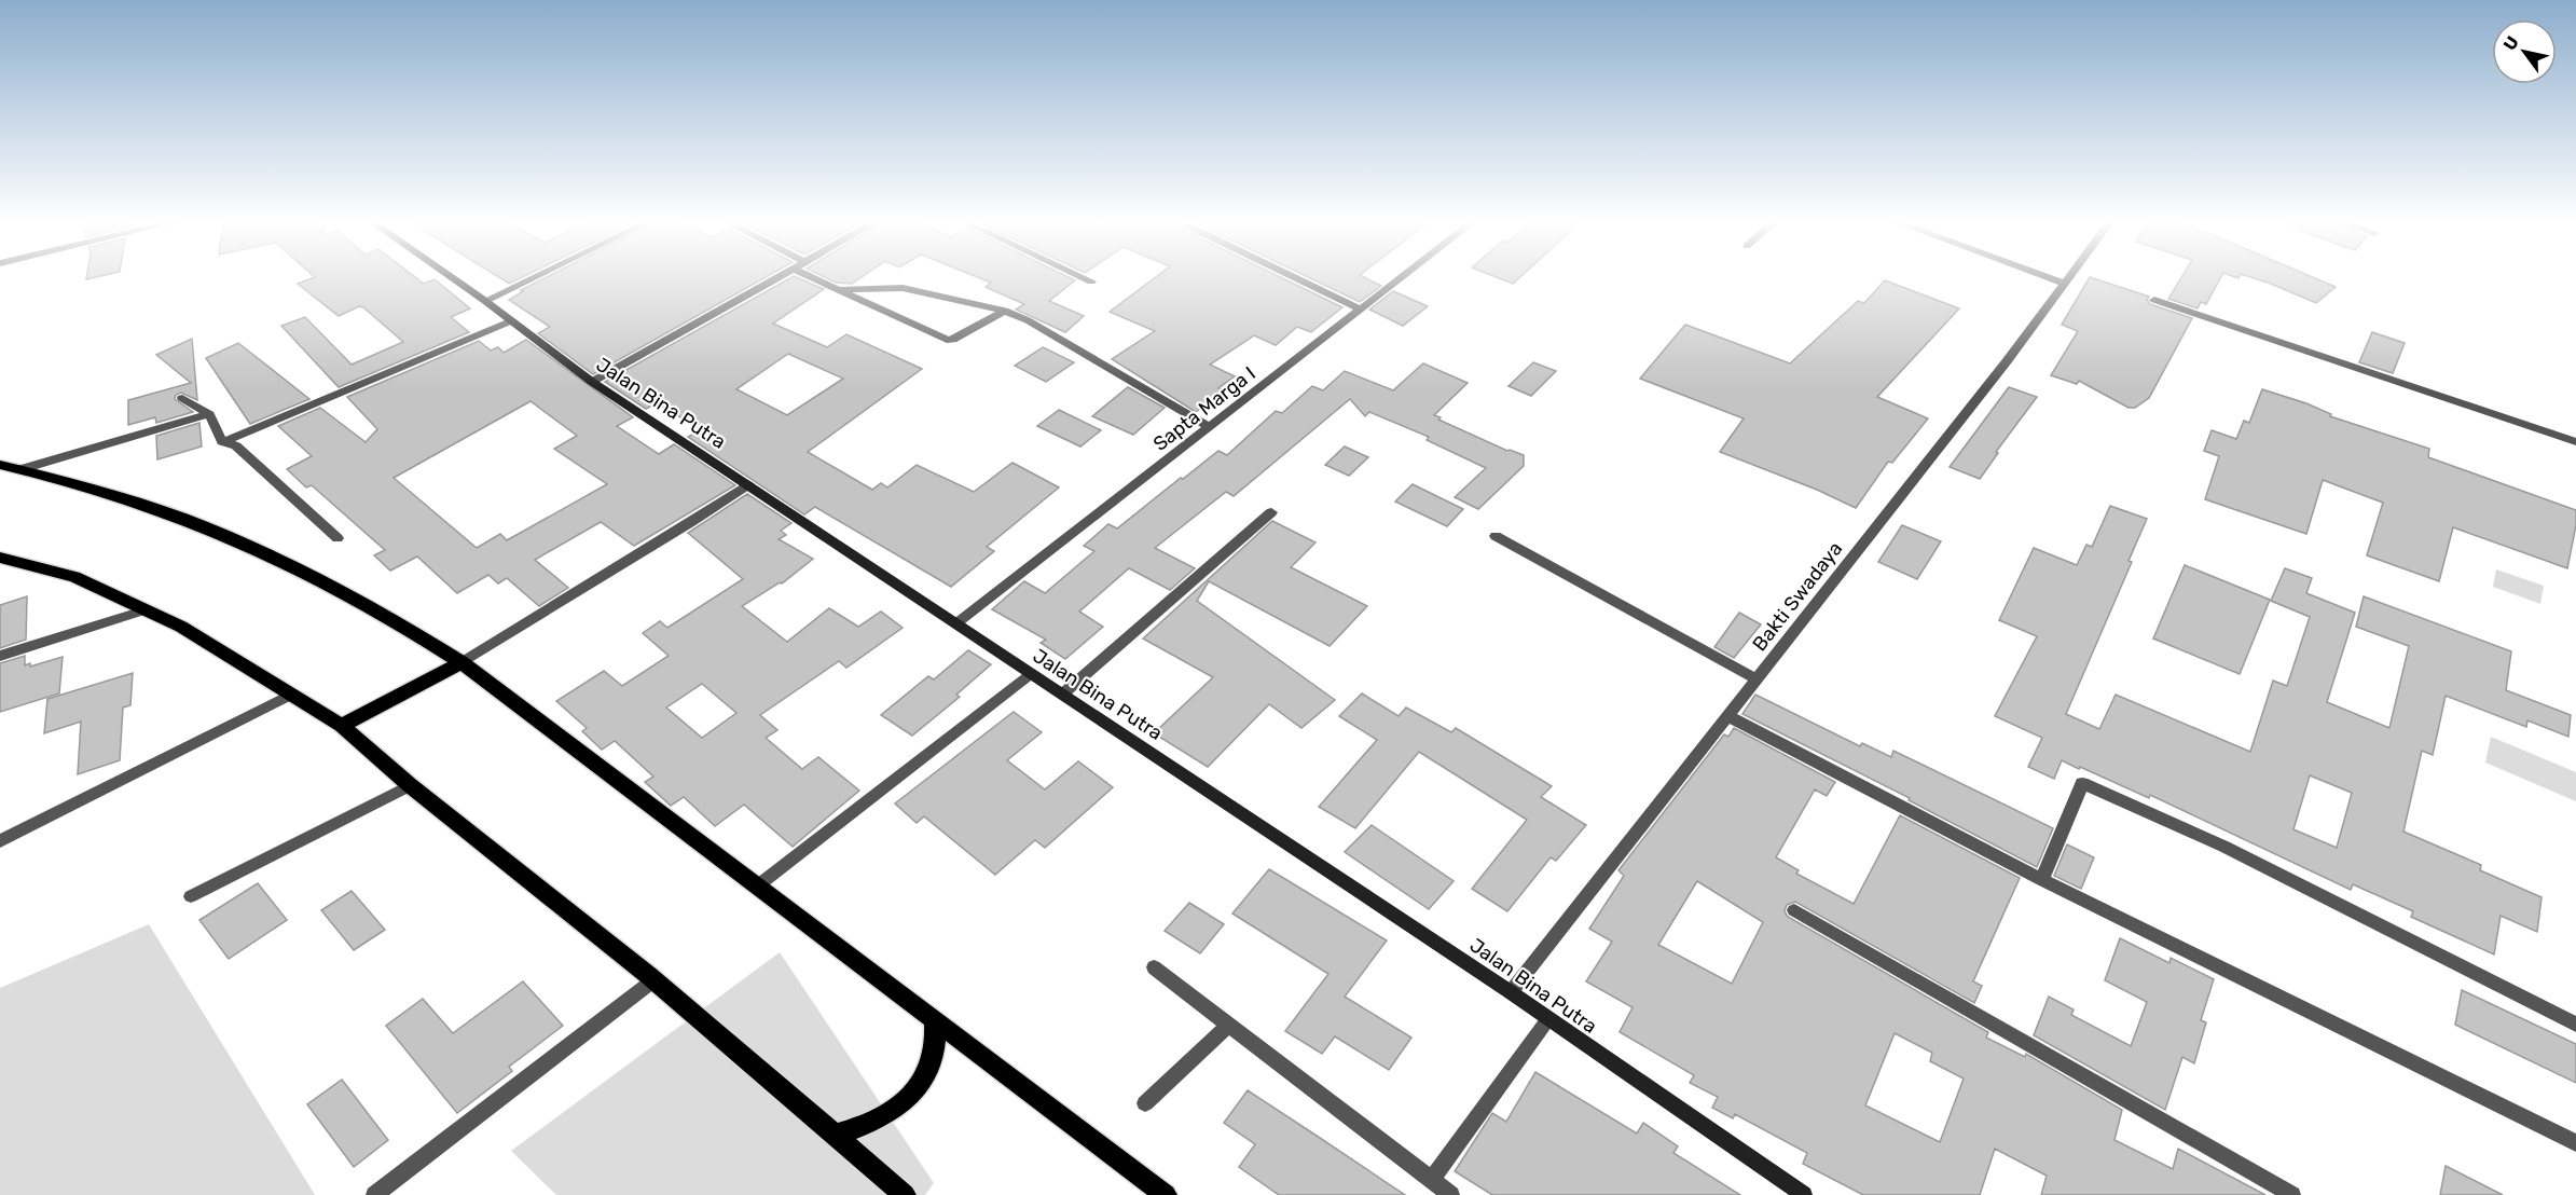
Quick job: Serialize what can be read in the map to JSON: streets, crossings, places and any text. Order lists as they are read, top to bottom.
{
  "streets": {
    "street": ["Jalan Bina Putra", "Sapta Marga I", "Bakti Swadaya"]
  },
  "crossings": [
    ["Jalan Bina Putra", "Sapta Marga I"],
    ["Jalan Bina Putra", "Bakti Swadaya"]
  ],
  "north": "top left"
}
